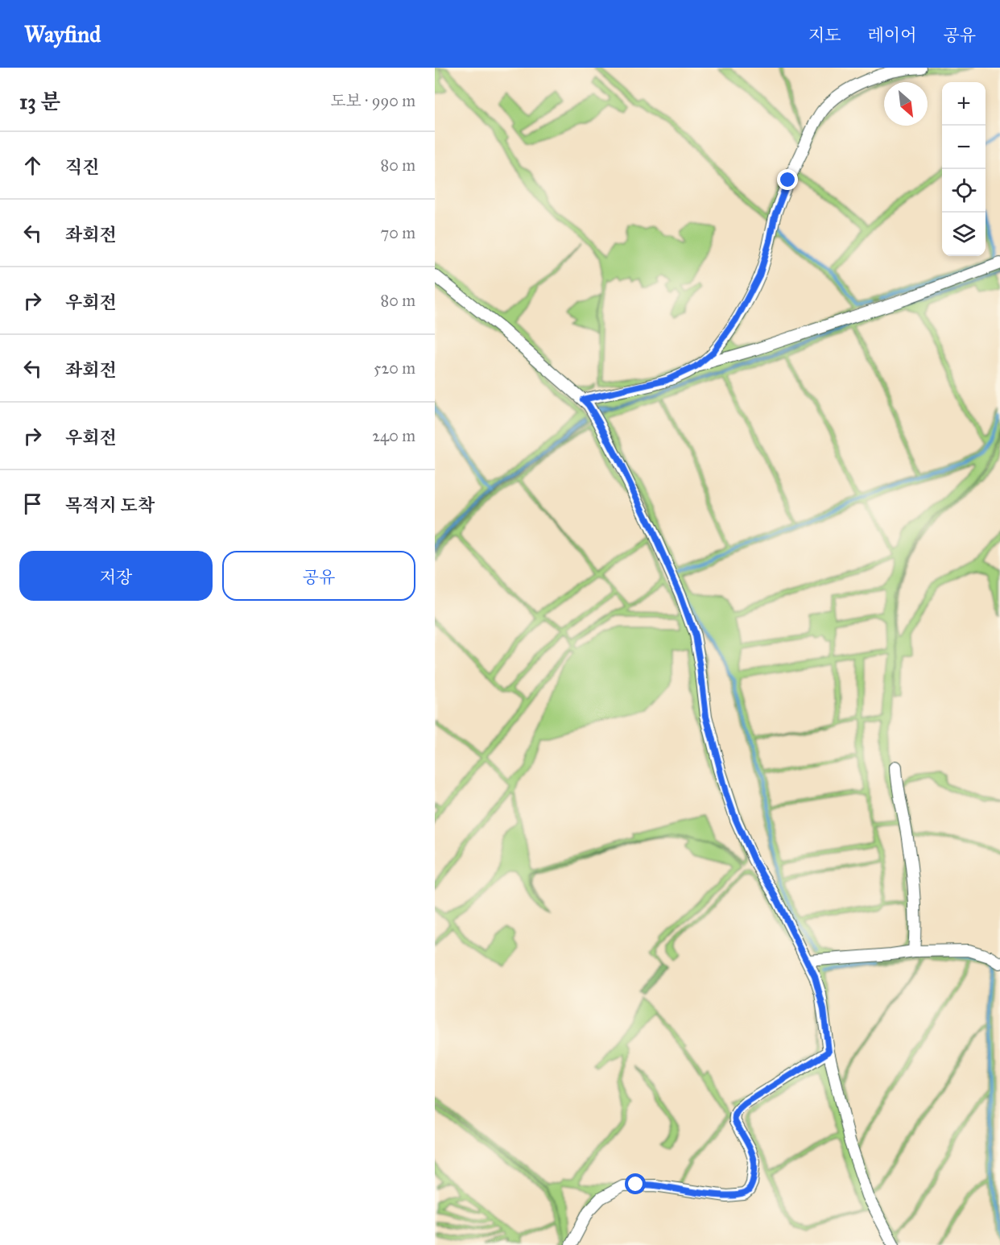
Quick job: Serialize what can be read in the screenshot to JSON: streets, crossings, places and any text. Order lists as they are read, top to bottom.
{
  "north": "bottom right",
  "page": {
    "header": "Wayfind",
    "nav": ["지도", "레이어", "공유"],
    "heading": ["13 분", "도보 · 990 m"],
    "map_buttons": ["+", "−"],
    "list": [
      ["직진", "80 m"],
      ["좌회전", "70 m"],
      ["우회전", "80 m"],
      ["좌회전", "520 m"],
      ["우회전", "240 m"],
      "목적지 도착"
    ],
    "buttons": ["저장", "공유"]
  }
}
